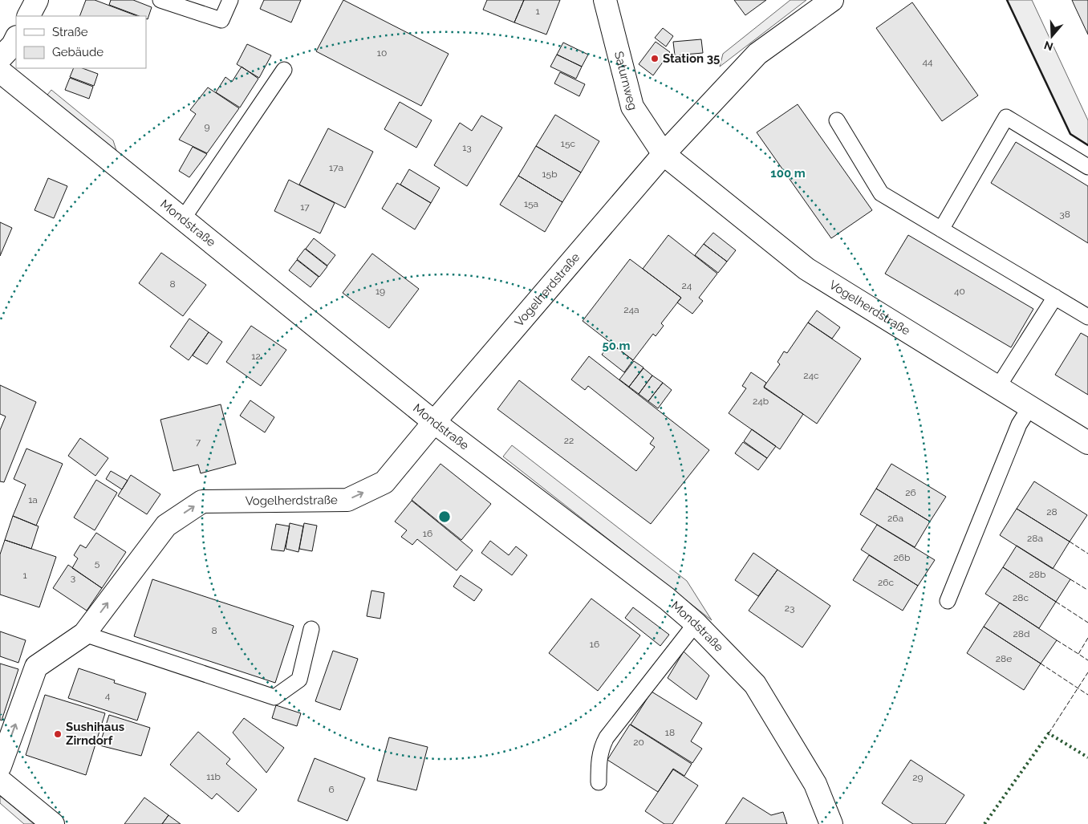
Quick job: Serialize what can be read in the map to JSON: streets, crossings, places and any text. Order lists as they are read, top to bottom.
{
  "streets": {
    "street": ["Saturnweg", "Mondstraße", "Vogelherdstraße"]
  },
  "crossings": [
    ["Saturnweg", "Vogelherdstraße"],
    ["Mondstraße", "Vogelherdstraße"]
  ],
  "places": ["Station 35", "Sushihaus Zirndorf"],
  "house_numbers": [
    "1",
    "10",
    "44",
    "9",
    "15c",
    "13",
    "17a",
    "15b",
    "15a",
    "17",
    "38",
    "8",
    "24",
    "19",
    "40",
    "24a",
    "12",
    "24c",
    "24b",
    "22",
    "7",
    "26",
    "1a",
    "28",
    "26a",
    "16",
    "28a",
    "26b",
    "5",
    "28b",
    "1",
    "3",
    "26c",
    "28c",
    "23",
    "8",
    "28d",
    "16",
    "28e",
    "4",
    "18",
    "20",
    "11b",
    "29",
    "6"
  ],
  "legend": ["Straße", "Gebäude"],
  "north": "bottom",
  "rings": ["100 m", "50 m"]
}
